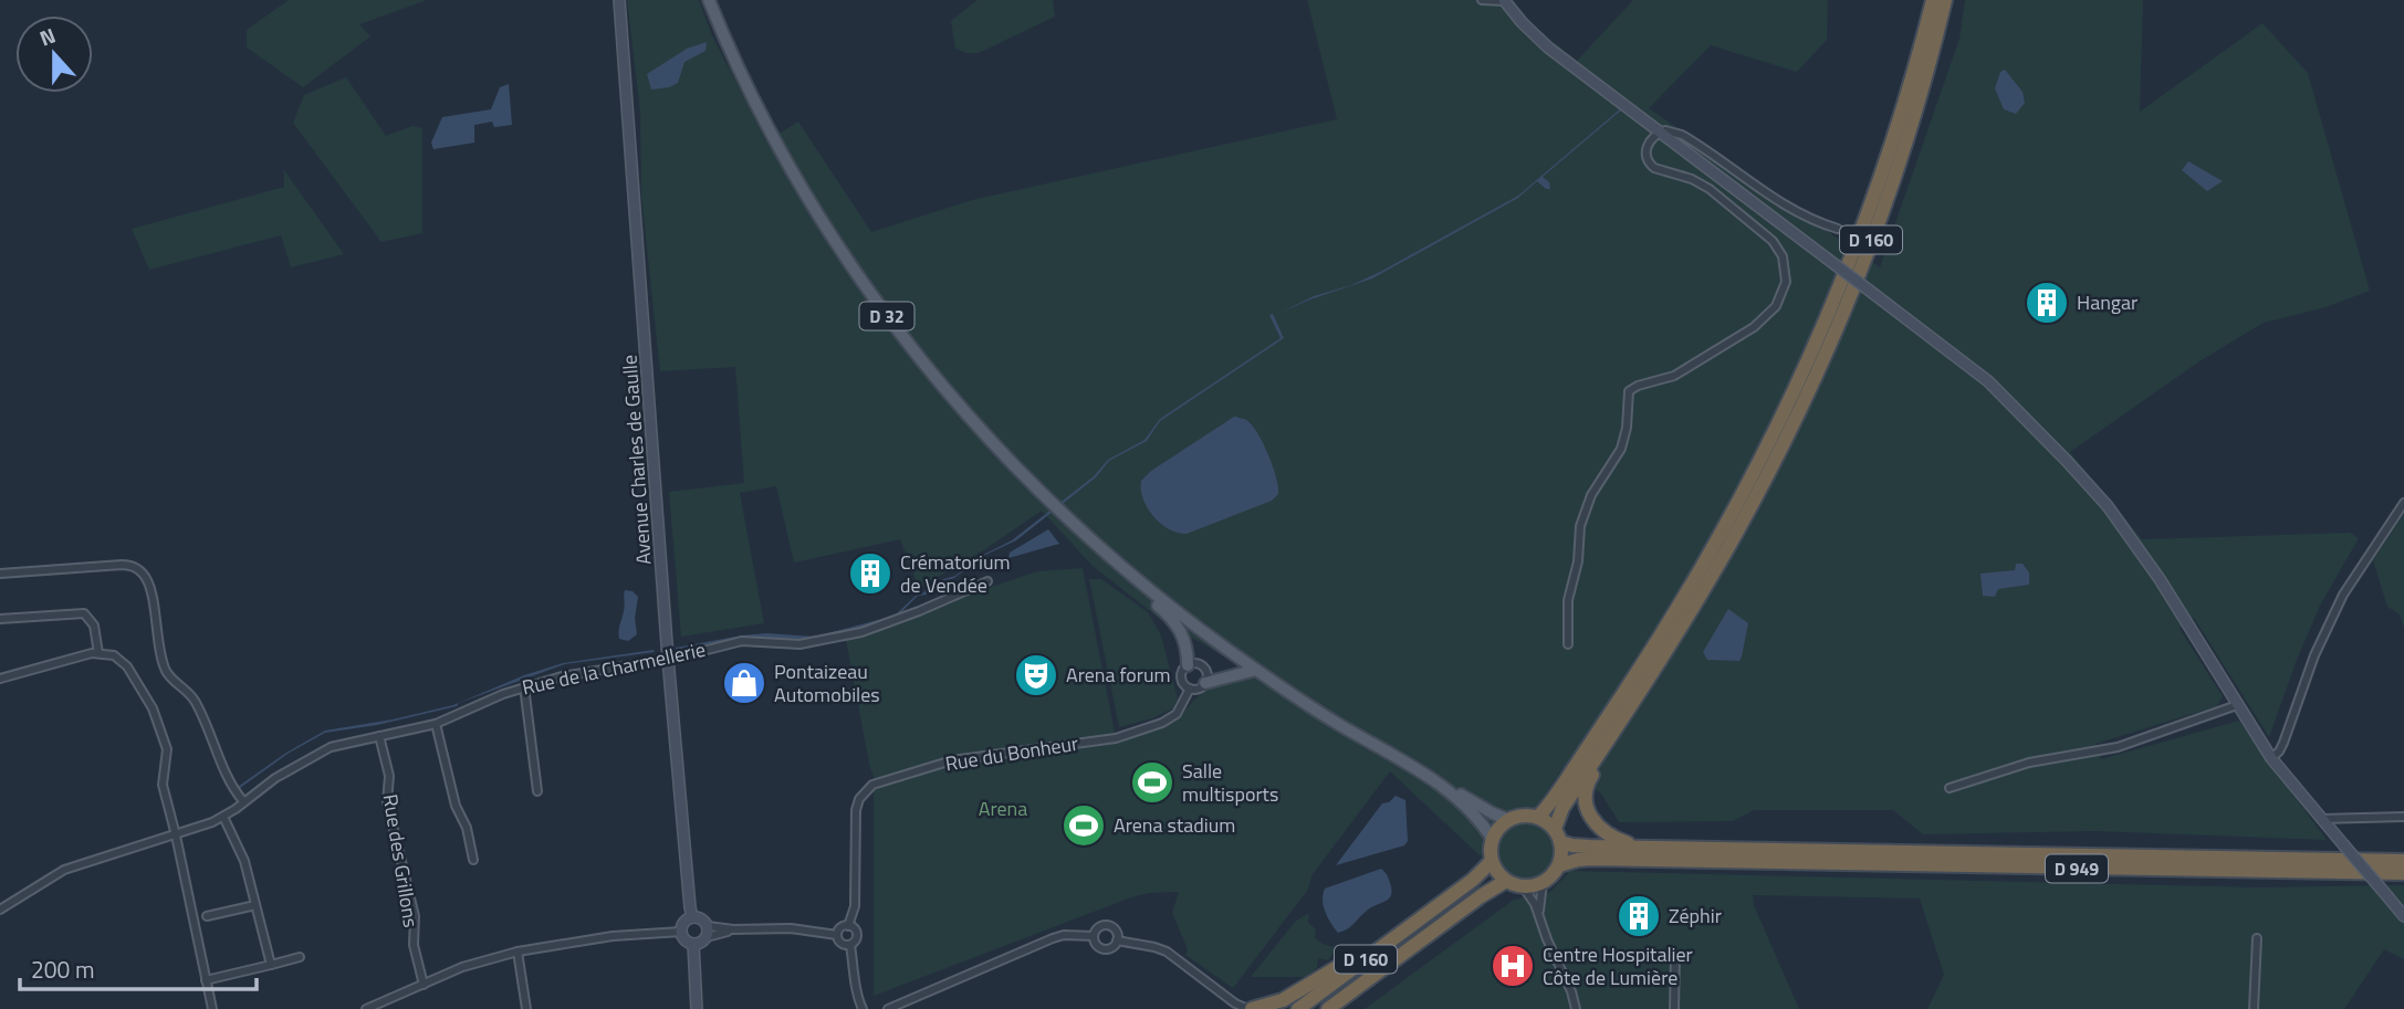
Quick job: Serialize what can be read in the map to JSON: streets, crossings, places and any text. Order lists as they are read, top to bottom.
{
  "streets": {
    "highway": ["D 160", "D 949"],
    "main road": ["D 32"],
    "street": [
      "Avenue Charles de Gaulle",
      "Rue de la Charmellerie",
      "Rue du Bonheur",
      "Rue des Grillons"
    ]
  },
  "crossings": [
    ["D 160", "D 32"],
    ["D 160", "D 949"],
    ["D 32", "D 949"],
    ["Avenue Charles de Gaulle", "Rue de la Charmellerie"],
    ["Rue de la Charmellerie", "Rue des Grillons"]
  ],
  "parks": ["Arena"],
  "places": {
    "building": ["Hangar", "Crématorium de Vendée", "Zéphir"],
    "theatre": ["Arena forum"],
    "shop": ["Pontaizeau Automobiles"],
    "sports": ["Salle multisports", "Arena stadium"],
    "hospital": ["Centre Hospitalier Côte de Lumière"]
  },
  "scale_bar": "200 m",
  "north": "top"
}
